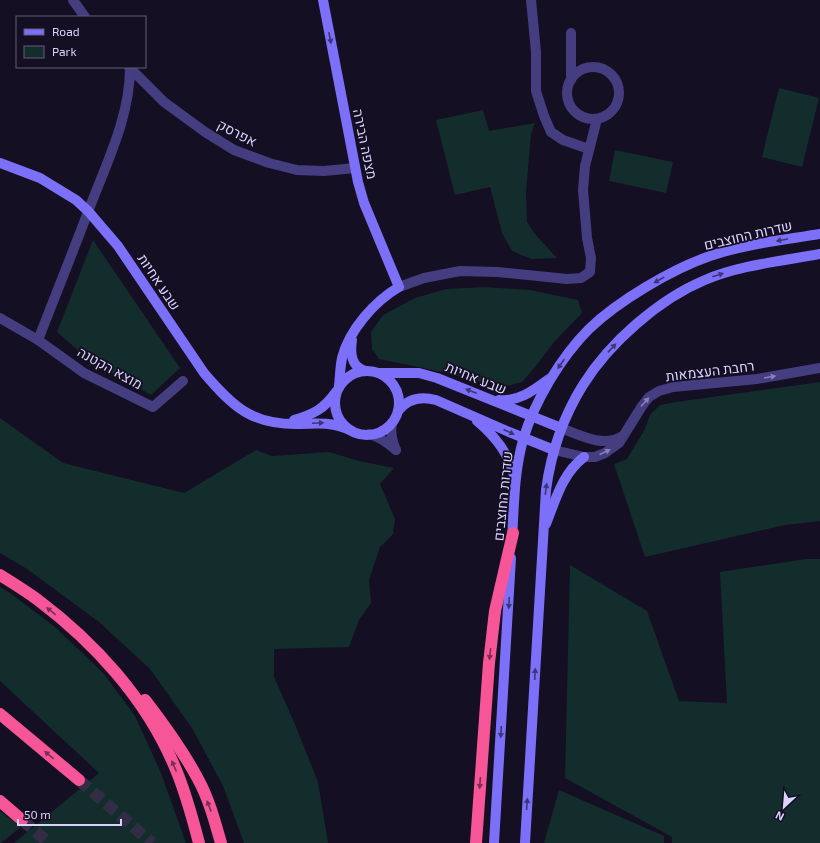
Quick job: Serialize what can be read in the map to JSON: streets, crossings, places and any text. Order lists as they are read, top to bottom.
{
  "streets": {
    "main road": ["מצפה הבירה", "שדרות החוצבים", "שבע אחיות"],
    "street": ["אפרסק", "מוצא הקטנה", "רחבת העצמאות"]
  },
  "crossings": [
    ["אפרסק", "מצפה הבירה"],
    ["שדרות החוצבים", "שבע אחיות"]
  ],
  "one_way": ["מצפה הבירה", "שדרות החוצבים", "רחבת העצמאות"],
  "legend": ["Road", "Park"],
  "scale_bar": "50 m",
  "north": "bottom left"
}
